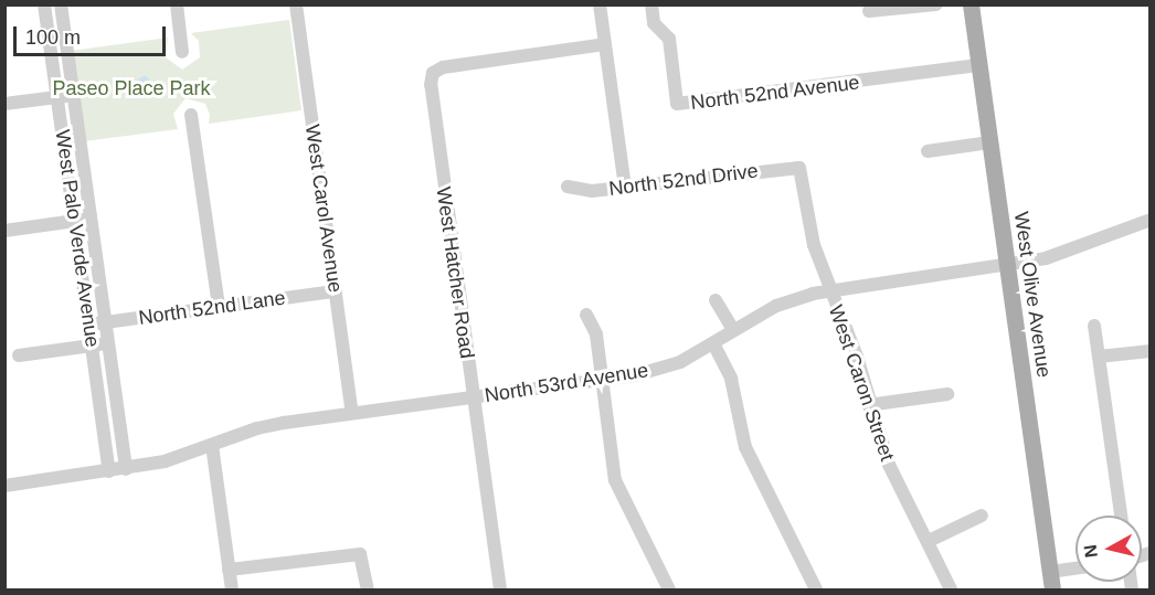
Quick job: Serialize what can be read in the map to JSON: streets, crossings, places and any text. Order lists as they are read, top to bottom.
{
  "streets": {
    "main road": ["West Olive Avenue"],
    "street": [
      "North 52nd Avenue",
      "North 52nd Drive",
      "West Carol Avenue",
      "West Palo Verde Avenue",
      "West Hatcher Road",
      "North 52nd Lane",
      "North 53rd Avenue",
      "West Caron Street"
    ]
  },
  "crossings": [
    ["North 52nd Avenue", "West Olive Avenue"],
    ["North 52nd Drive", "West Caron Street"],
    ["West Carol Avenue", "North 52nd Lane"],
    ["West Carol Avenue", "North 53rd Avenue"],
    ["West Palo Verde Avenue", "North 52nd Lane"],
    ["West Palo Verde Avenue", "North 53rd Avenue"],
    ["West Hatcher Road", "North 53rd Avenue"],
    ["West Olive Avenue", "North 53rd Avenue"],
    ["North 53rd Avenue", "West Caron Street"]
  ],
  "parks": ["Paseo Place Park"],
  "scale_bar": "100 m",
  "north": "left"
}
